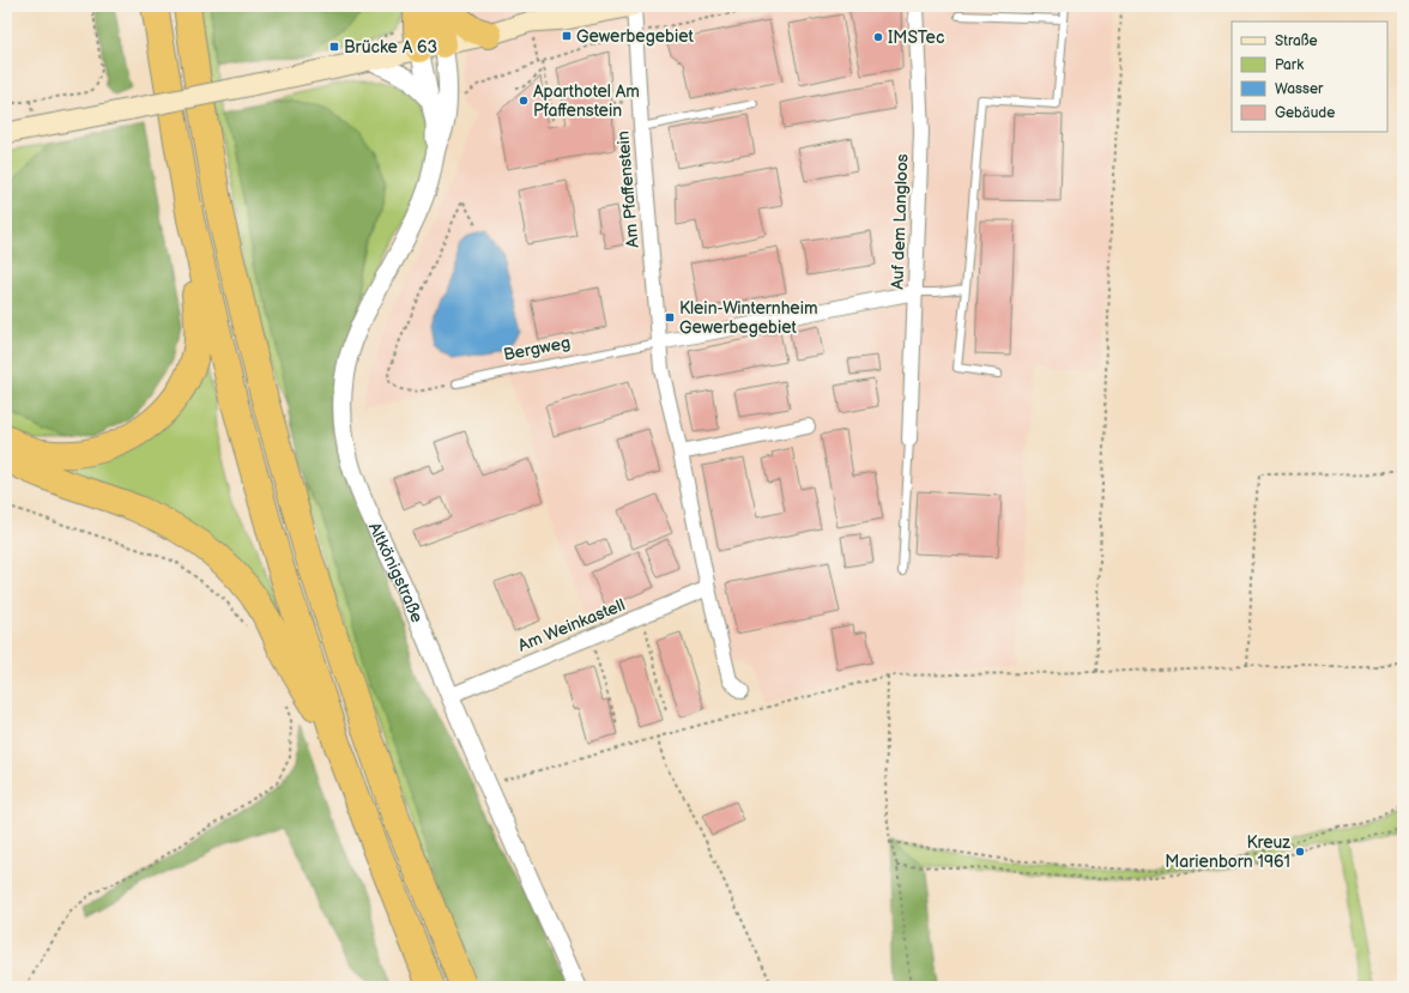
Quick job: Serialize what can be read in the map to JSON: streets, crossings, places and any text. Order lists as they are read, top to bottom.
{
  "streets": {
    "street": [
      "Am Pfaffenstein",
      "Auf dem Langloos",
      "Bergweg",
      "Altkönigstraße",
      "Am Weinkastell"
    ]
  },
  "crossings": [
    ["Am Pfaffenstein", "Bergweg"],
    ["Auf dem Langloos", "Bergweg"],
    ["Altkönigstraße", "Am Weinkastell"]
  ],
  "places": {
    "transit": ["Gewerbegebiet", "Brücke A 63", "Klein-Winternheim Gewerbegebiet"],
    "other": ["IMSTec", "Aparthotel Am Pfaffenstein", "Kreuz Marienborn 1961"]
  },
  "legend": [
    "Straße",
    "Park",
    "Wasser",
    "Gebäude"
  ]
}
